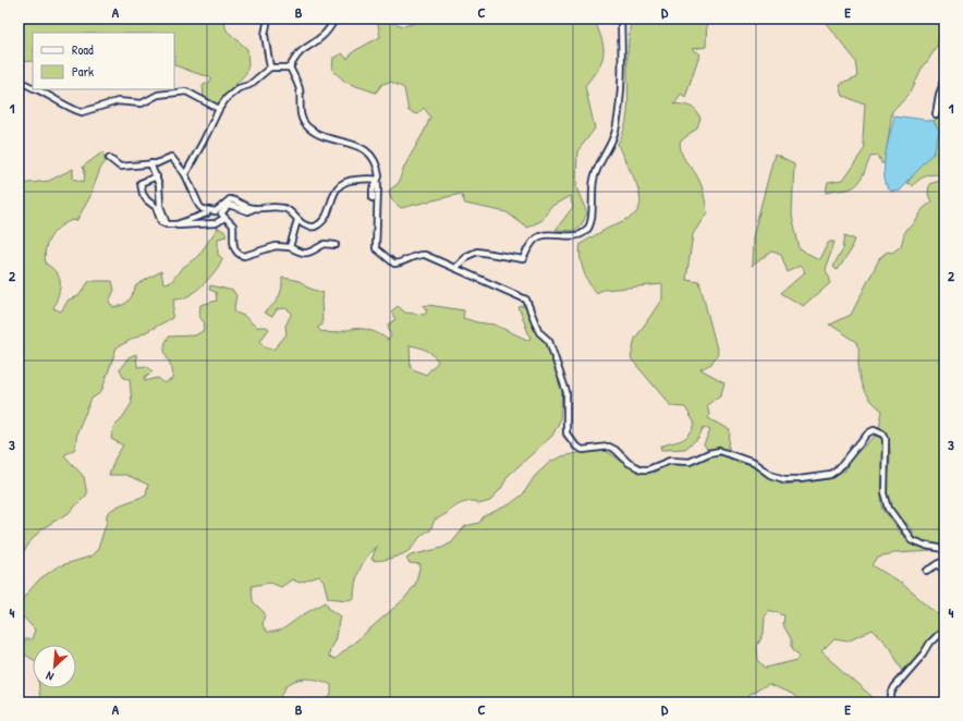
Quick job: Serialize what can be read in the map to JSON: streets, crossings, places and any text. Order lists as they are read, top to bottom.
{
  "legend": ["Road", "Park"],
  "north": "bottom left",
  "grid": {
    "columns": [
      "A",
      "B",
      "C",
      "D",
      "E"
    ],
    "rows": [
      "1",
      "2",
      "3",
      "4"
    ]
  }
}
